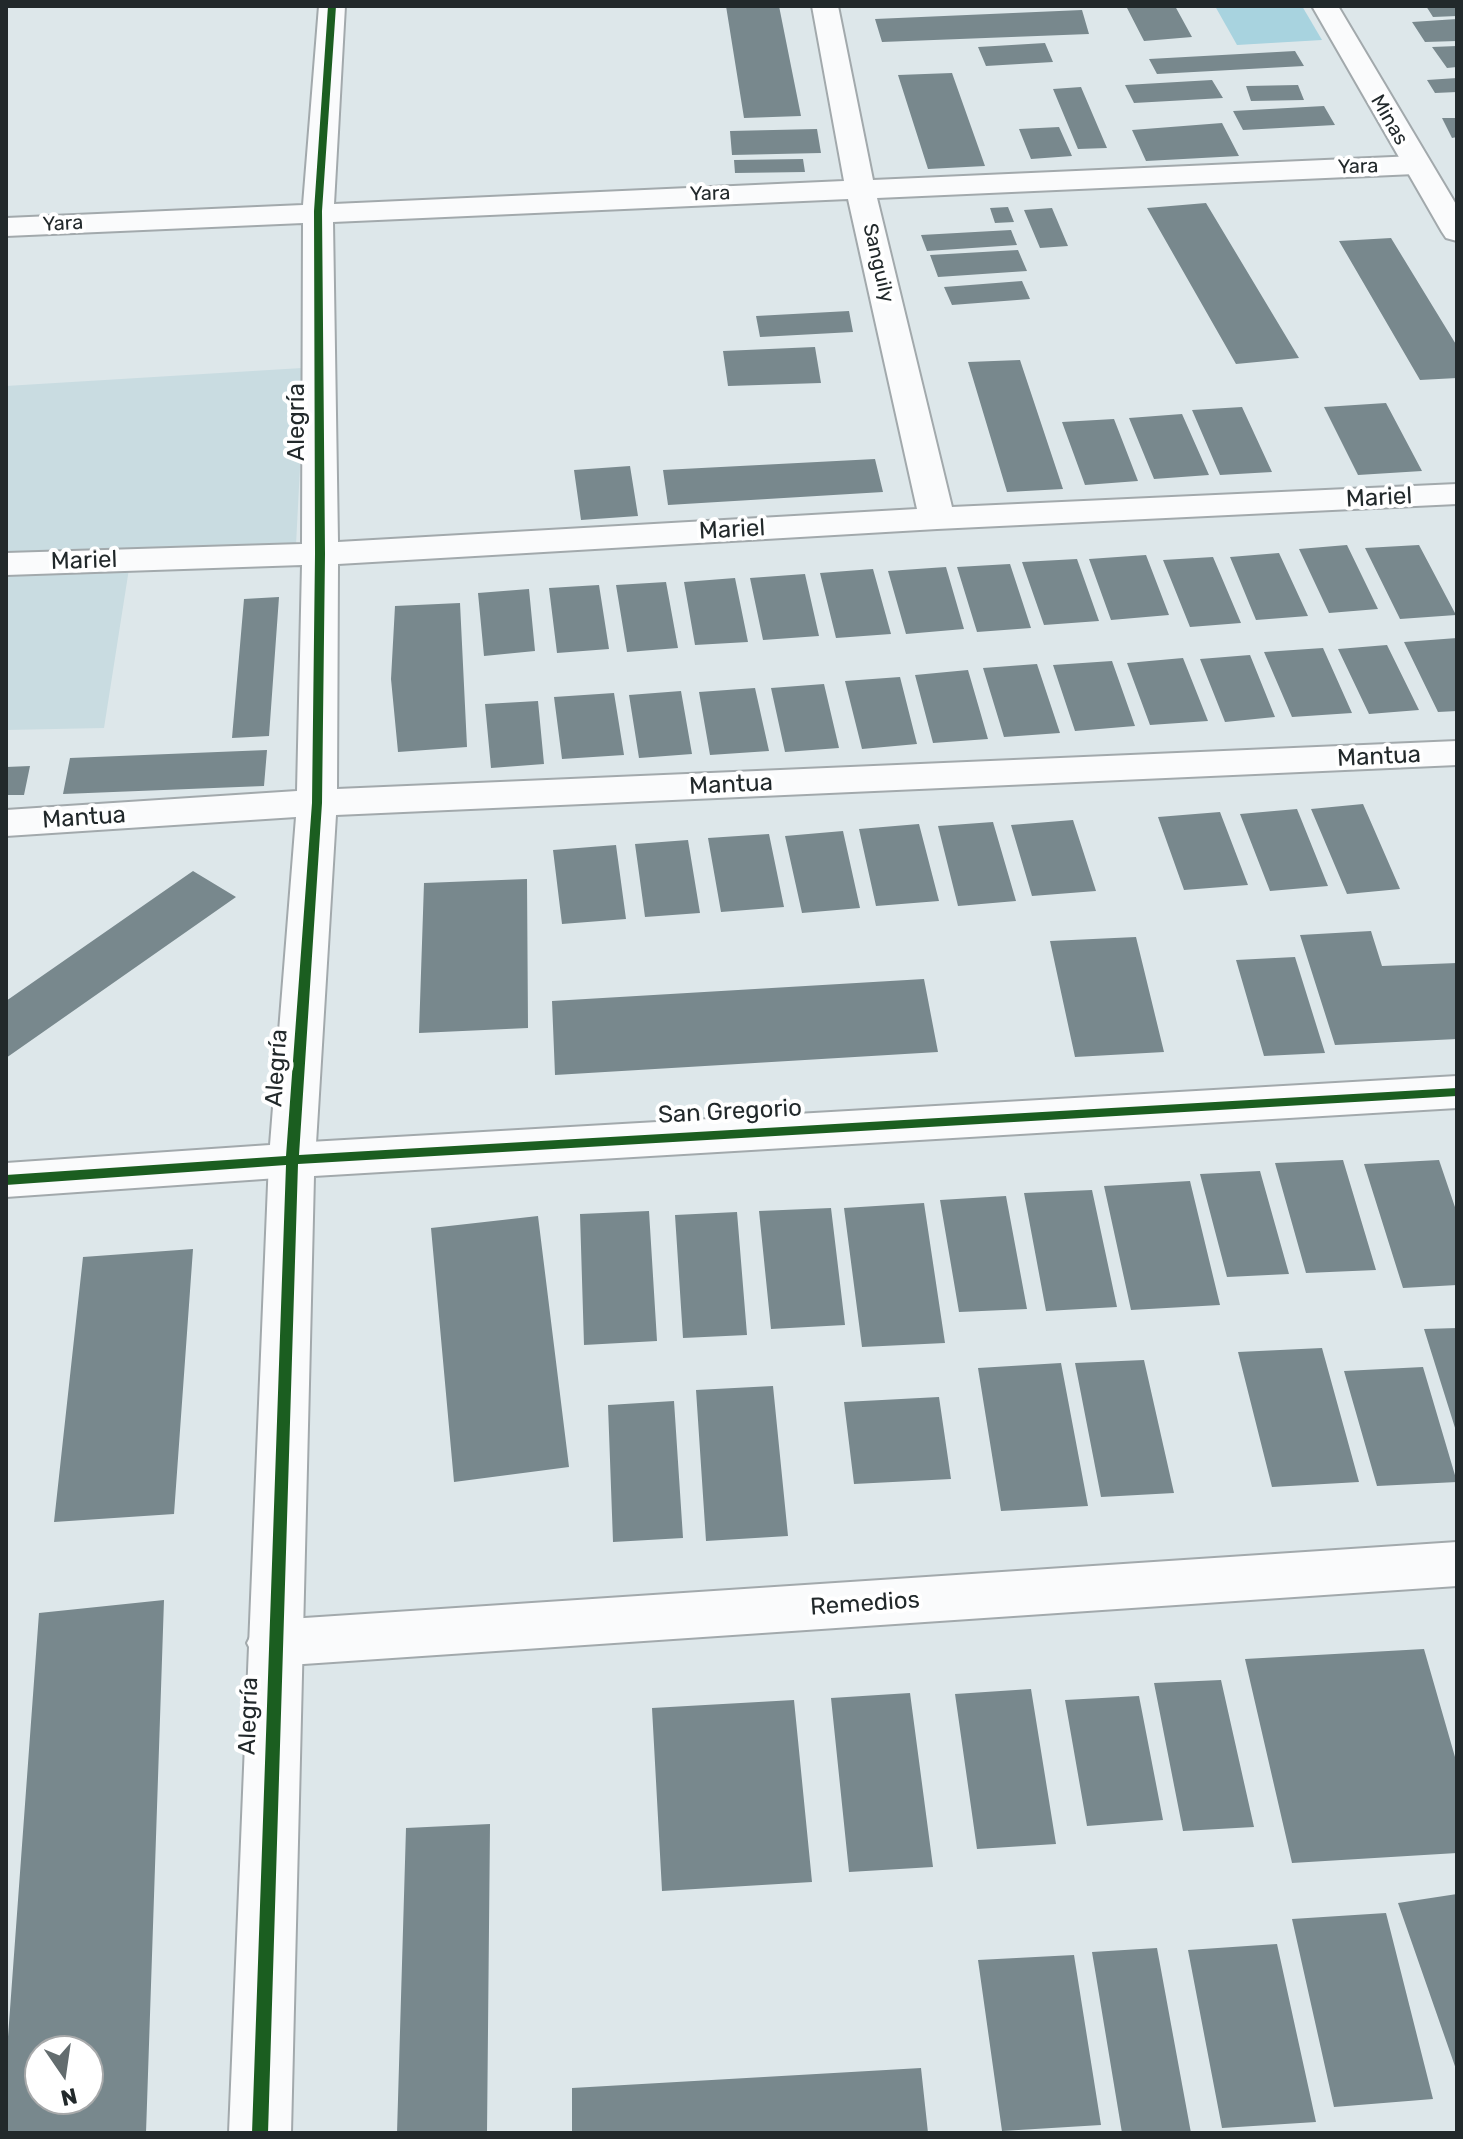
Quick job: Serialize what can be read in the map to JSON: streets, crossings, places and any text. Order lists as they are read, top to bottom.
{
  "streets": {
    "street": [
      "Minas",
      "Yara",
      "Sanguily",
      "Alegría",
      "Mariel",
      "Mantua",
      "San Gregorio",
      "Remedios"
    ]
  },
  "crossings": [
    ["Minas", "Yara"],
    ["Yara", "Sanguily"],
    ["Yara", "Alegría"],
    ["Sanguily", "Mariel"],
    ["Alegría", "Mariel"],
    ["Alegría", "Mantua"],
    ["Alegría", "San Gregorio"],
    ["Alegría", "Remedios"]
  ],
  "north": "bottom"
}
